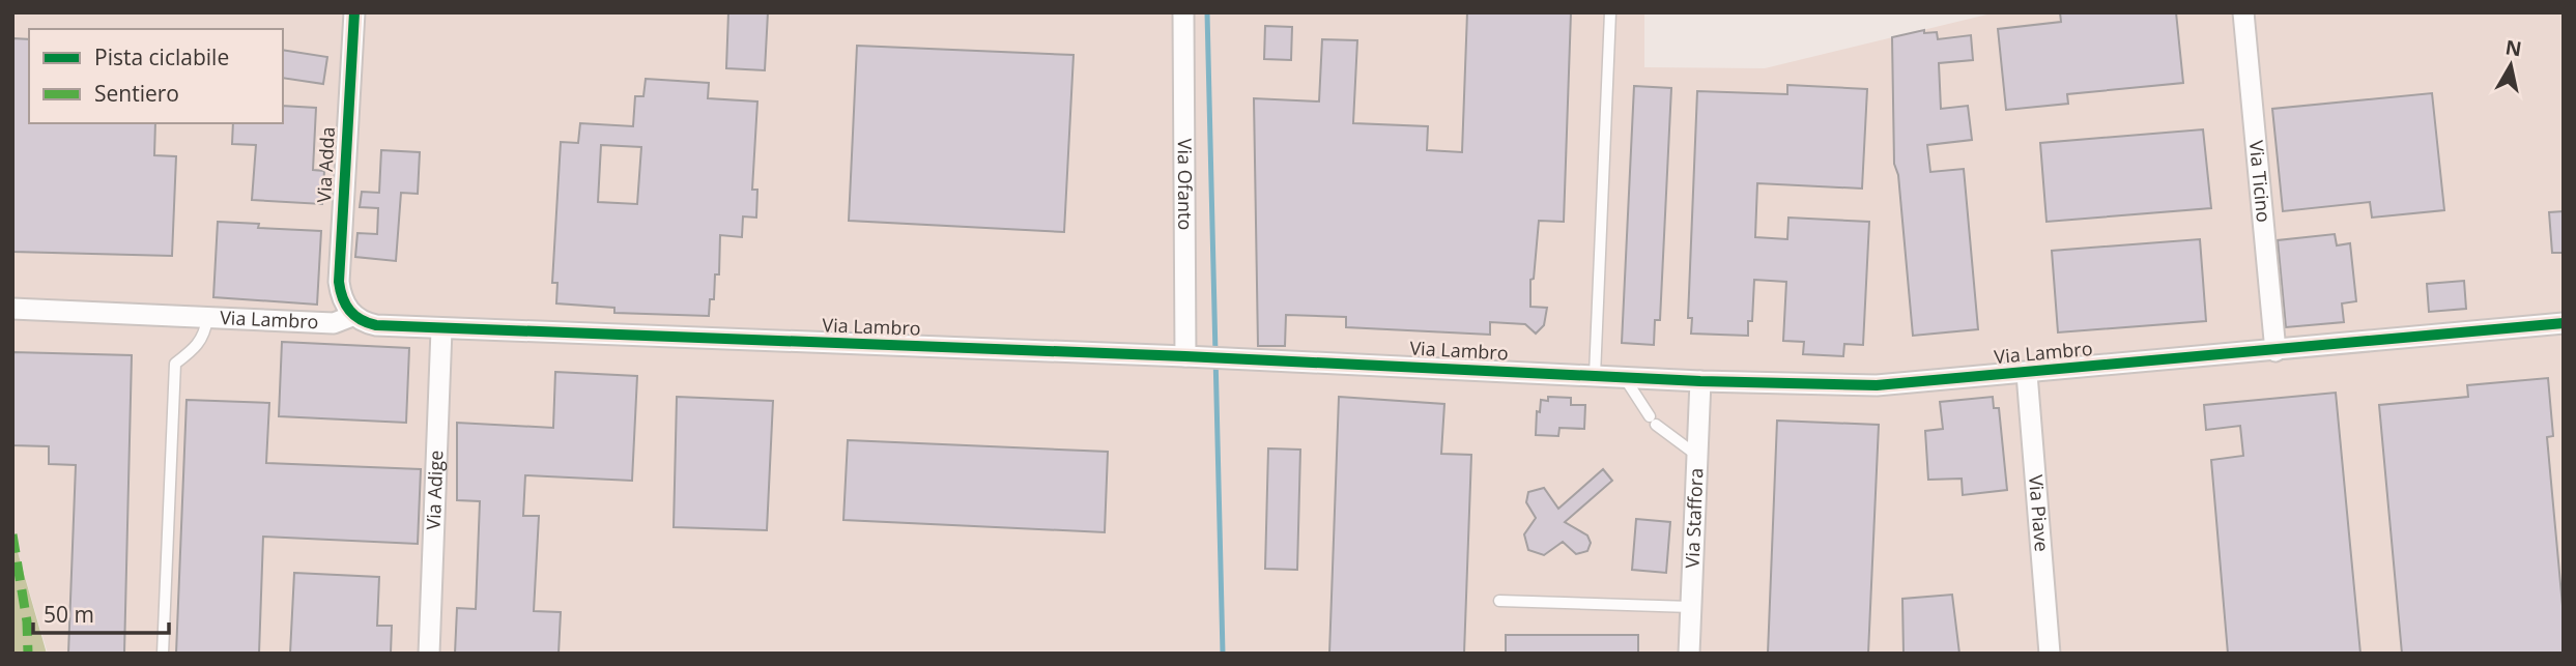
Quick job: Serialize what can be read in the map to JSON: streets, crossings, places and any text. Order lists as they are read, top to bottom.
{
  "streets": {
    "street": [
      "Via Adda",
      "Via Ticino",
      "Via Ofanto",
      "Via Lambro",
      "Via Adige",
      "Via Piave",
      "Via Staffora"
    ]
  },
  "crossings": [
    ["Via Adda", "Via Lambro"],
    ["Via Ticino", "Via Lambro"],
    ["Via Ofanto", "Via Lambro"],
    ["Via Lambro", "Via Adige"],
    ["Via Lambro", "Via Piave"],
    ["Via Lambro", "Via Staffora"]
  ],
  "legend": ["Pista ciclabile", "Sentiero"],
  "scale_bar": "50 m",
  "north": "top"
}
